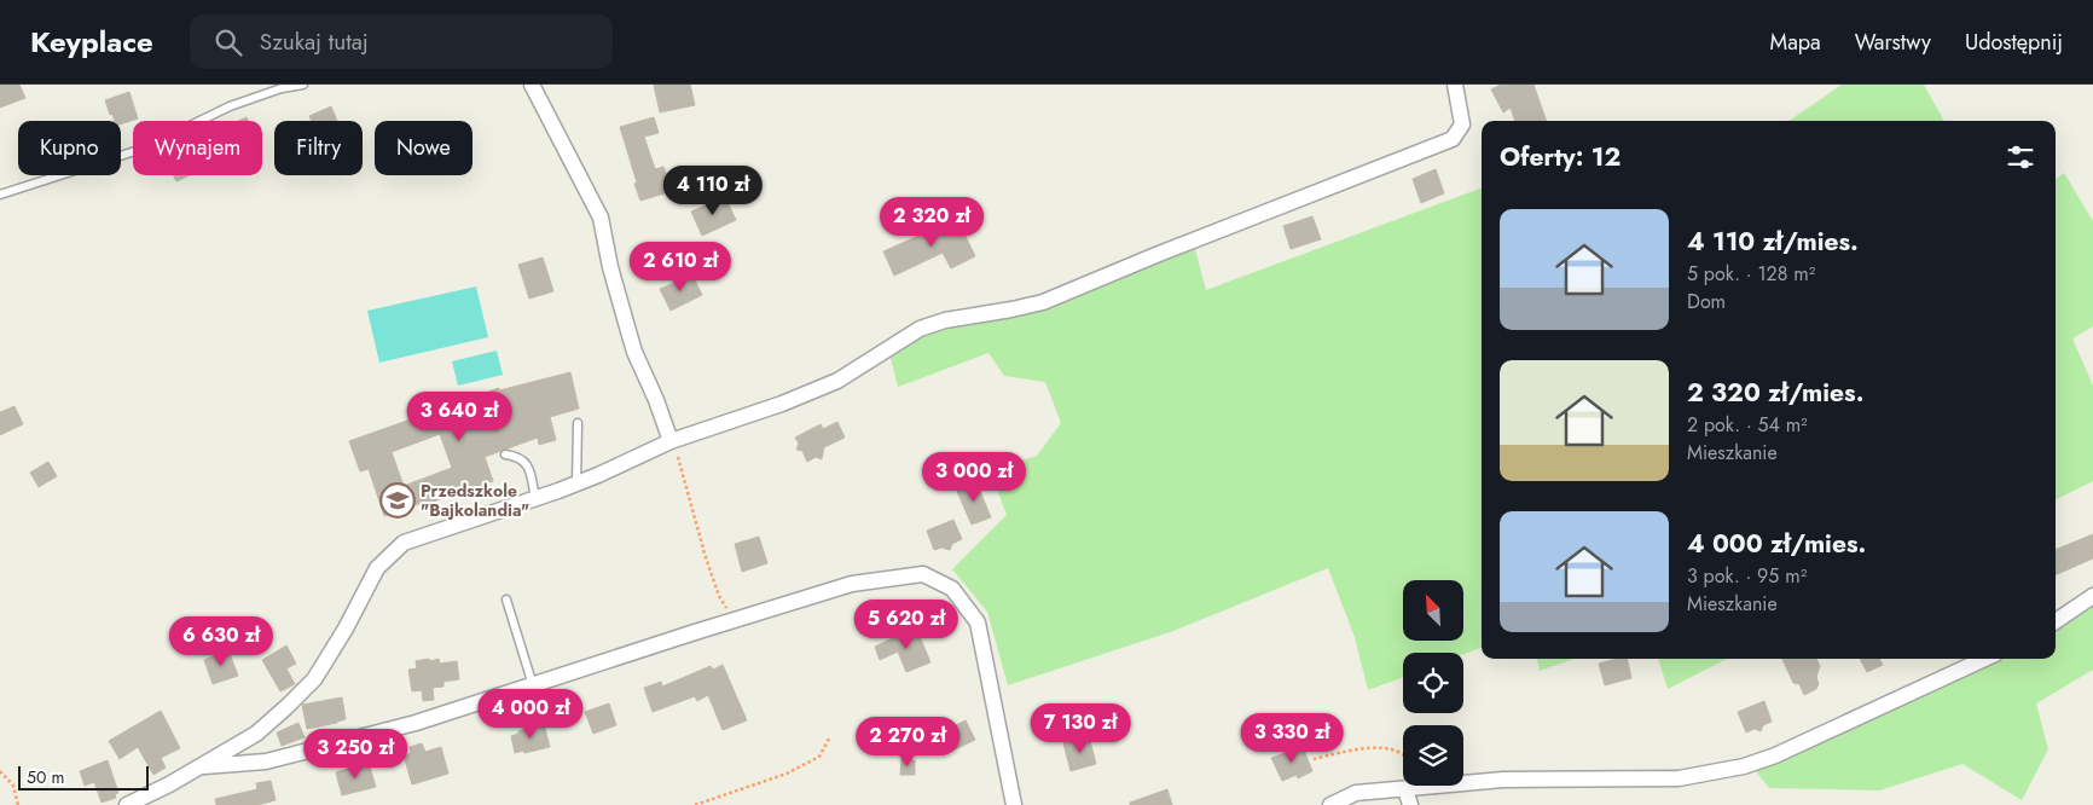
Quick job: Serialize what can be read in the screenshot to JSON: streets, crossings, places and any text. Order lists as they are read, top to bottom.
{
  "places": {
    "school or university": ["Przedszkole \"Bajkolandia\""]
  },
  "scale_bar": "50 m",
  "north": "top left",
  "page": {
    "header": "Keyplace",
    "search": "Szukaj tutaj",
    "nav": ["Mapa", "Warstwy", "Udostępnij"],
    "chip": [
      "Kupno",
      "Wynajem",
      "Filtry",
      "Nowe"
    ],
    "heading": "Oferty: 12",
    "price": [
      "4 110 zł",
      "2 320 zł",
      "2 610 zł",
      "3 640 zł",
      "3 000 zł",
      "5 620 zł",
      "6 630 zł",
      "4 000 zł",
      "7 130 zł",
      "3 330 zł",
      "2 270 zł",
      "3 250 zł"
    ],
    "list": [
      {
        "name": "4 110 zł/mies.",
        "note": "5 pok. · 128 m² · Dom"
      },
      {
        "name": "2 320 zł/mies.",
        "note": "2 pok. · 54 m² · Mieszkanie"
      },
      {
        "name": "4 000 zł/mies.",
        "note": "3 pok. · 95 m² · Mieszkanie"
      }
    ],
    "scale": "50 m"
  }
}
